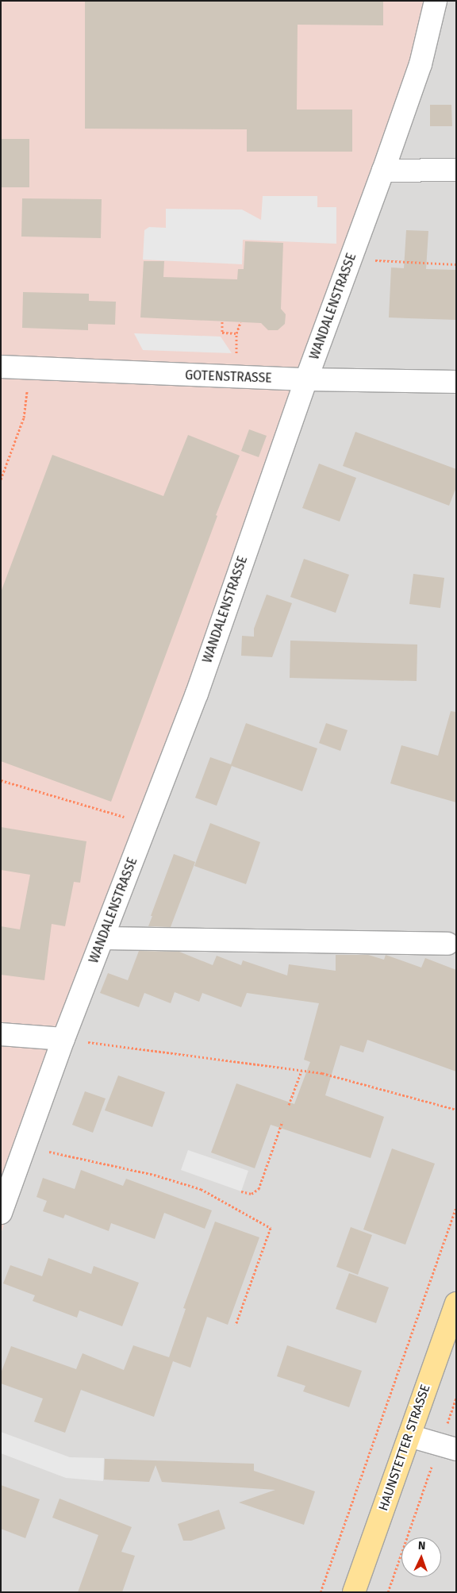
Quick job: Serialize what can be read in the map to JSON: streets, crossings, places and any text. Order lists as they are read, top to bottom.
{
  "streets": {
    "main road": ["HAUNSTETTER STRASSE"],
    "street": ["WANDALENSTRASSE", "GOTENSTRASSE"]
  },
  "crossings": [
    ["WANDALENSTRASSE", "GOTENSTRASSE"]
  ],
  "north": "top"
}
